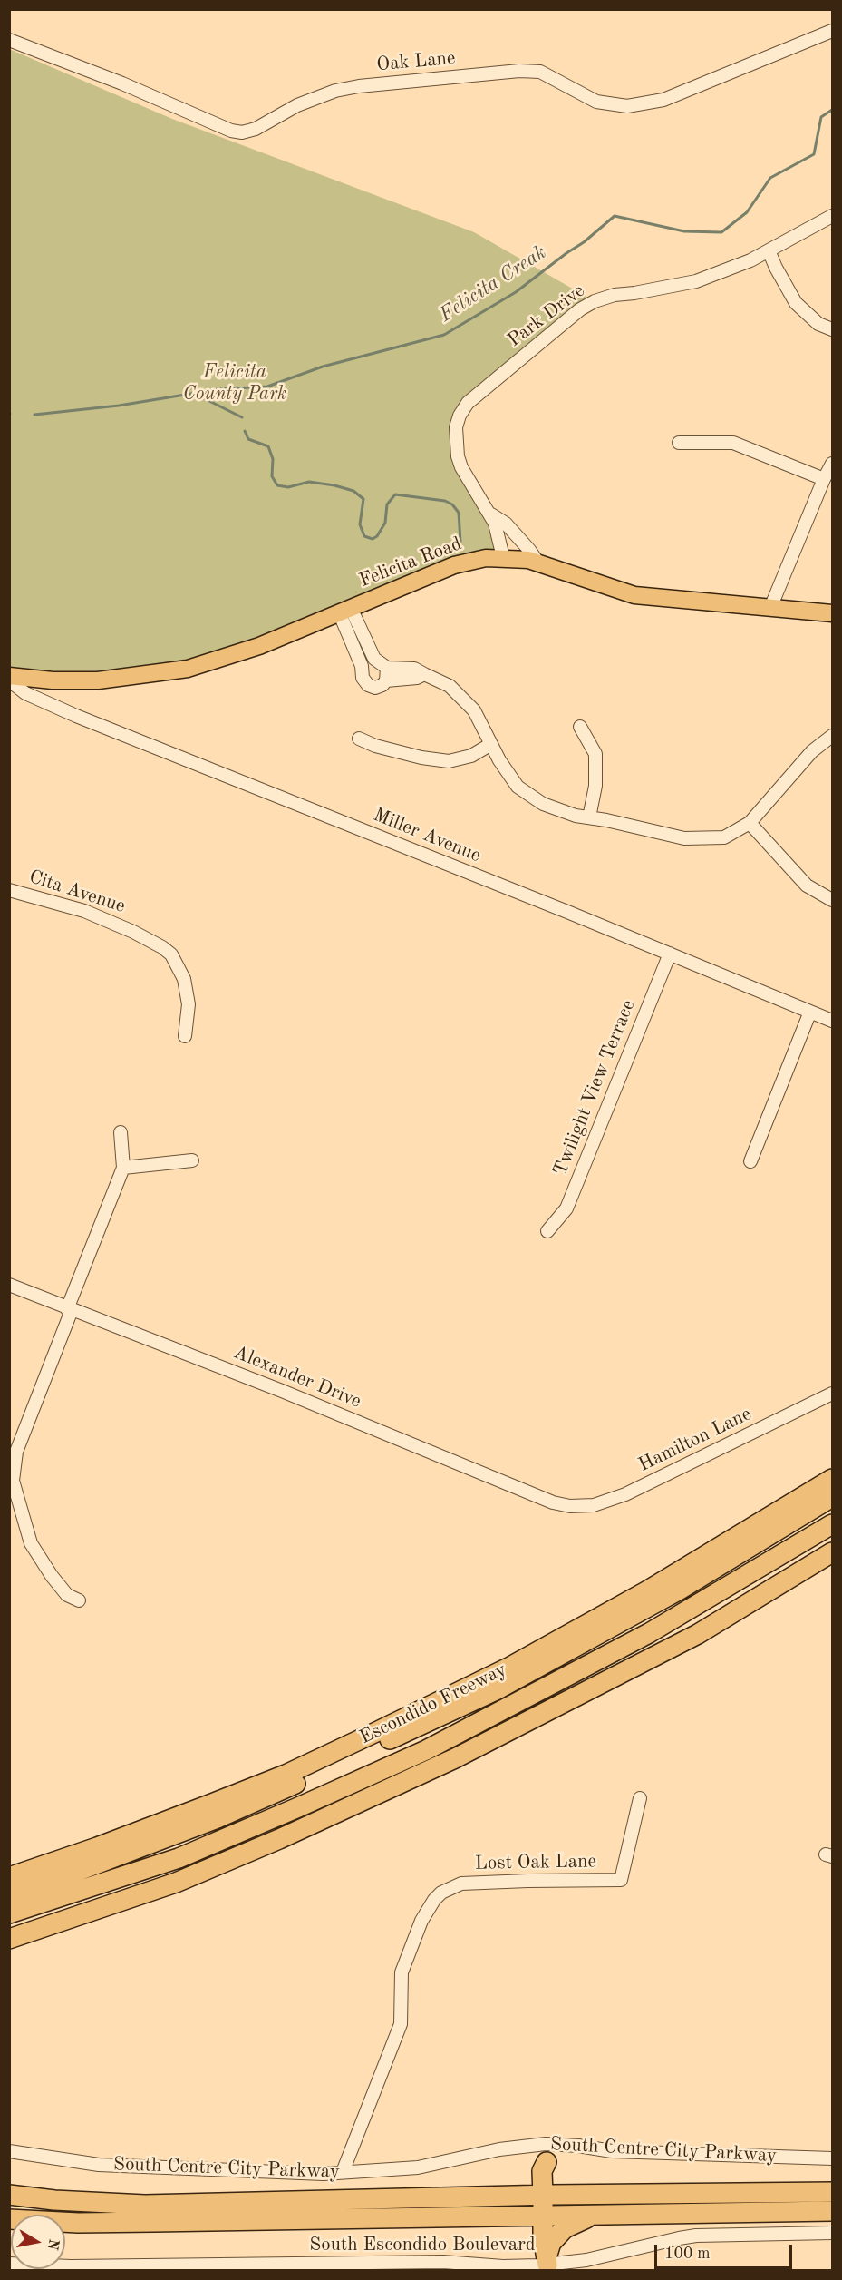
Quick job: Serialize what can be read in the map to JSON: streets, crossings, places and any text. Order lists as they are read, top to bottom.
{
  "streets": {
    "highway": ["Escondido Freeway", "South Centre City Parkway"],
    "main road": ["Felicita Road"],
    "street": [
      "Oak Lane",
      "Park Drive",
      "Miller Avenue",
      "Cita Avenue",
      "Twilight View Terrace",
      "Alexander Drive",
      "Hamilton Lane",
      "Lost Oak Lane",
      "South Escondido Boulevard"
    ]
  },
  "crossings": [
    ["Park Drive", "Felicita Road"],
    ["Miller Avenue", "Twilight View Terrace"],
    ["Alexander Drive", "Hamilton Lane"],
    ["Lost Oak Lane", "South Centre City Parkway"]
  ],
  "water": ["Felicita Creak"],
  "parks": ["Felicita County Park"],
  "scale_bar": "100 m",
  "north": "right"
}
